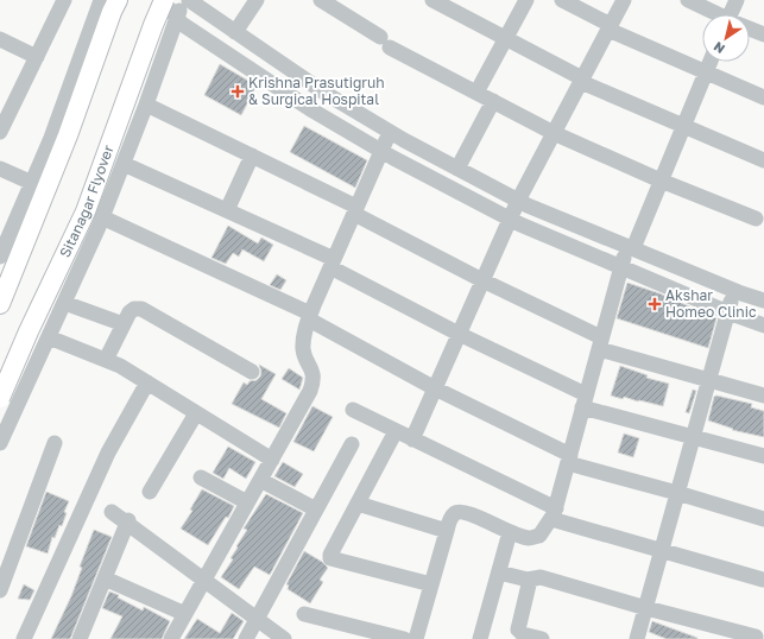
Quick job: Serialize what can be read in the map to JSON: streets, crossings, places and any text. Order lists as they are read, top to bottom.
{
  "streets": {
    "main road": ["Sitanagar Flyover"]
  },
  "places": {
    "health": ["Krishna Prasutigruh & Surgical Hospital", "Akshar Homeo Clinic"]
  },
  "north": "bottom left"
}
